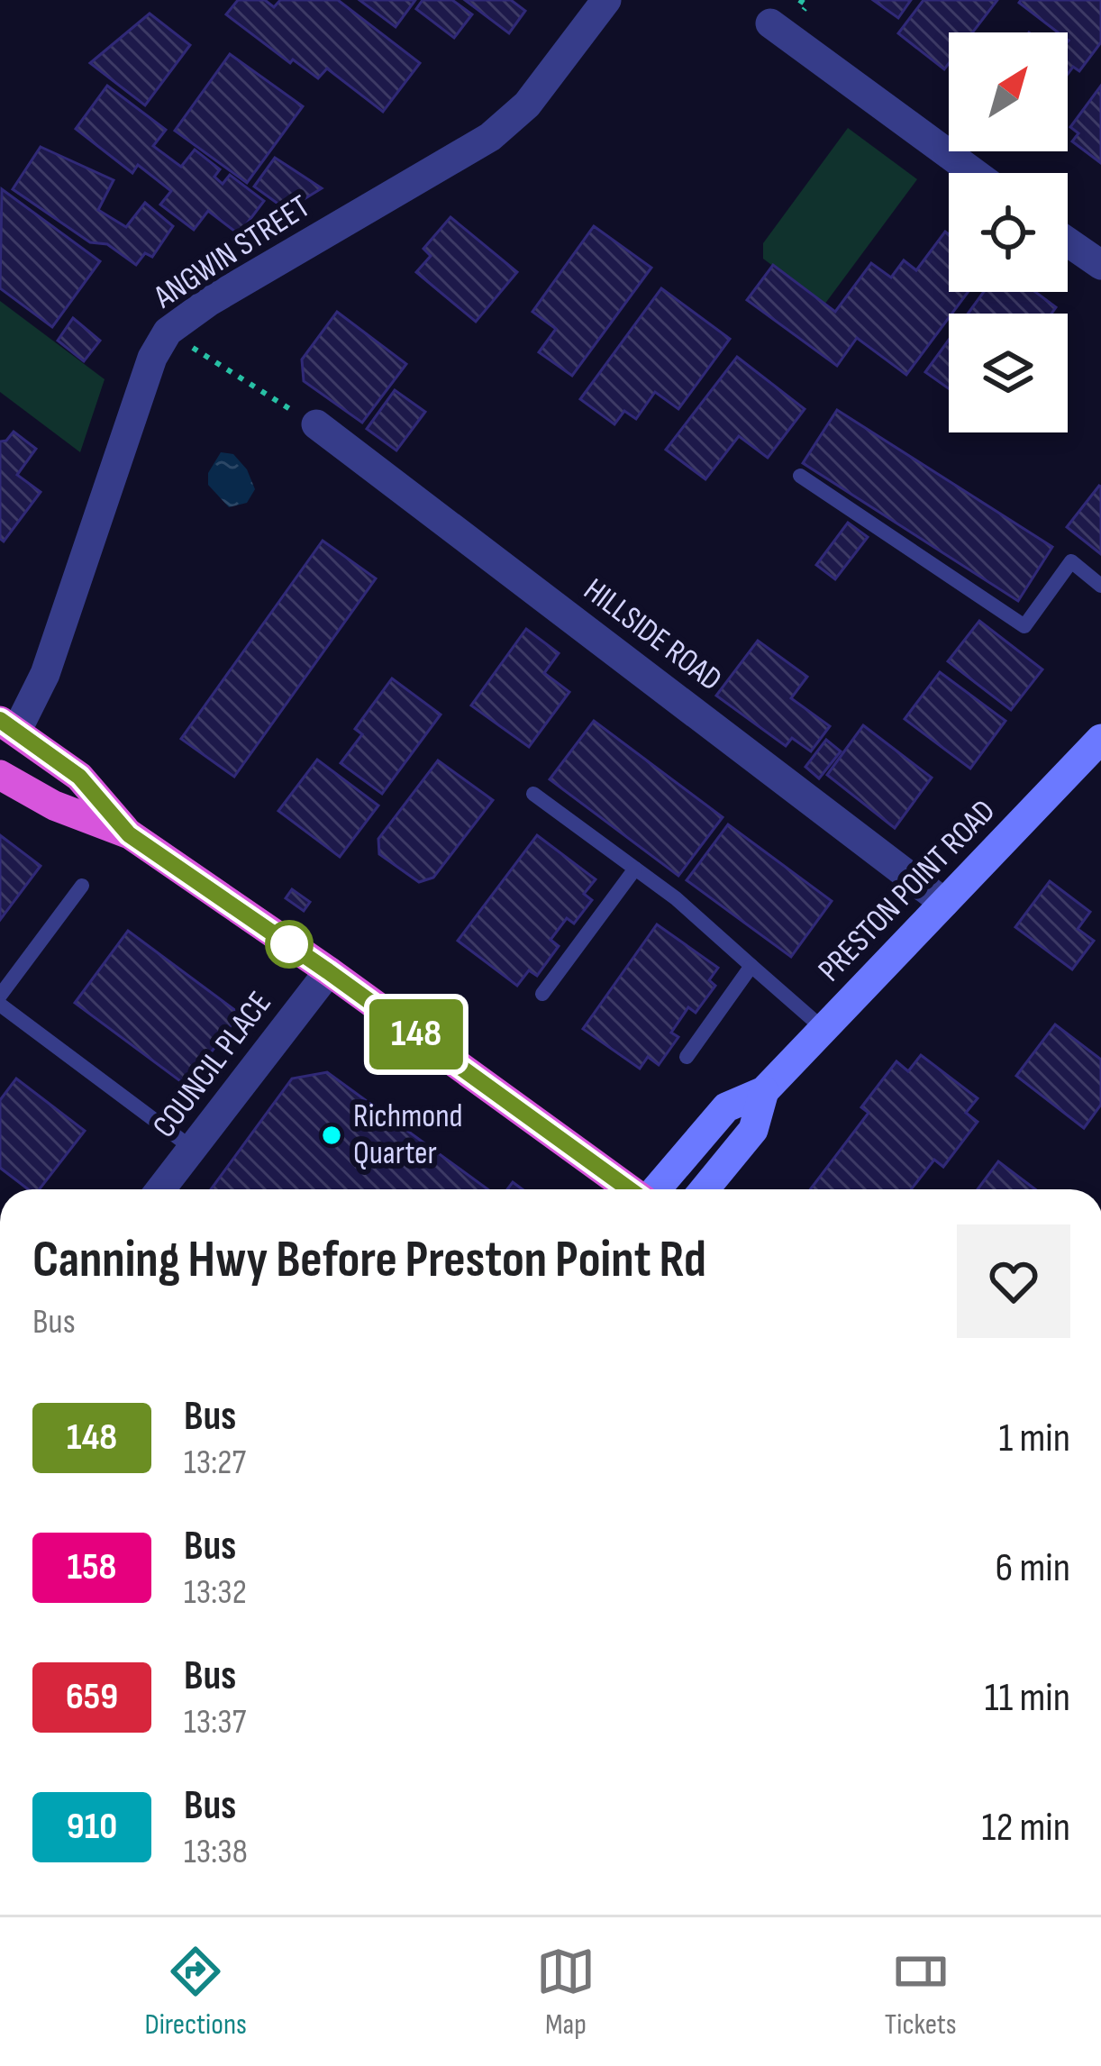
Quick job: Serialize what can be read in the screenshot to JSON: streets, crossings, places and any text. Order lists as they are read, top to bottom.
{
  "streets": {
    "main road": ["PRESTON POINT ROAD"],
    "street": ["ANGWIN STREET", "HILLSIDE ROAD", "COUNCIL PLACE"]
  },
  "crossings": [
    ["HILLSIDE ROAD", "PRESTON POINT ROAD"]
  ],
  "places": ["Richmond Quarter"],
  "lines": ["bus line 148"],
  "north": "top right",
  "page": {
    "on_map": "148",
    "heading": ["Canning Hwy Before Preston Point Rd", "Bus"],
    "list": [
      {
        "mark": "148",
        "name": "Bus",
        "note": "13:27",
        "value": "1 min"
      },
      {
        "mark": "158",
        "name": "Bus",
        "note": "13:32",
        "value": "6 min"
      },
      {
        "mark": "659",
        "name": "Bus",
        "note": "13:37",
        "value": "11 min"
      },
      {
        "mark": "910",
        "name": "Bus",
        "note": "13:38",
        "value": "12 min"
      }
    ],
    "tabs": ["Directions", "Map", "Tickets"]
  }
}
